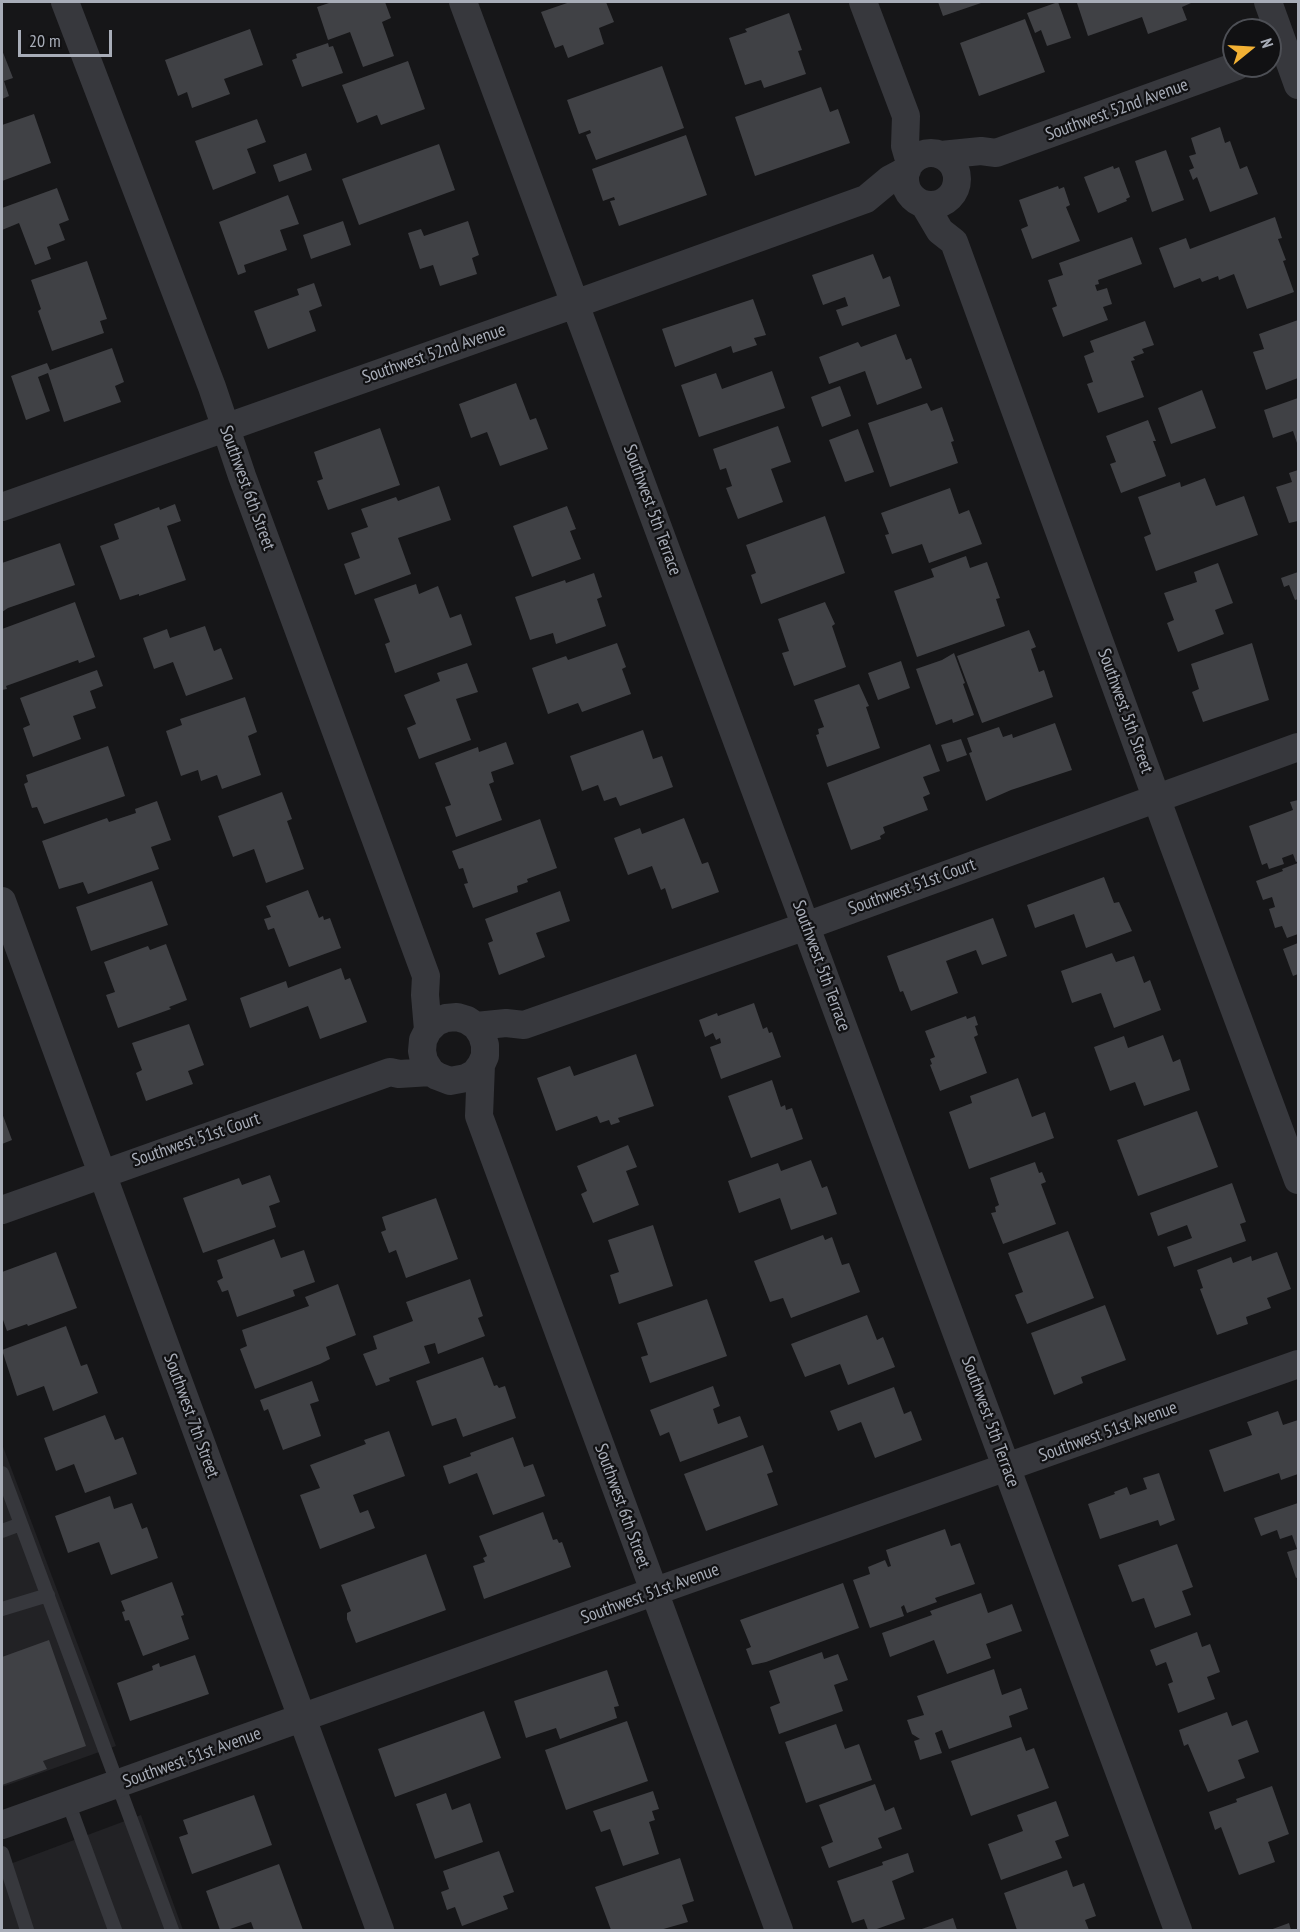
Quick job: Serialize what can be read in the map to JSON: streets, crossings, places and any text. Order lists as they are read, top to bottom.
{
  "streets": {
    "street": [
      "Southwest 52nd Avenue",
      "Southwest 6th Street",
      "Southwest 5th Terrace",
      "Southwest 5th Street",
      "Southwest 51st Court",
      "Southwest 7th Street",
      "Southwest 51st Avenue"
    ]
  },
  "crossings": [
    ["Southwest 52nd Avenue", "Southwest 6th Street"],
    ["Southwest 52nd Avenue", "Southwest 5th Terrace"],
    ["Southwest 52nd Avenue", "Southwest 5th Street"],
    ["Southwest 6th Street", "Southwest 51st Court"],
    ["Southwest 6th Street", "Southwest 51st Avenue"],
    ["Southwest 5th Terrace", "Southwest 51st Court"],
    ["Southwest 5th Terrace", "Southwest 51st Avenue"],
    ["Southwest 5th Street", "Southwest 51st Court"],
    ["Southwest 51st Court", "Southwest 7th Street"],
    ["Southwest 7th Street", "Southwest 51st Avenue"]
  ],
  "scale_bar": "20 m",
  "north": "right"
}
